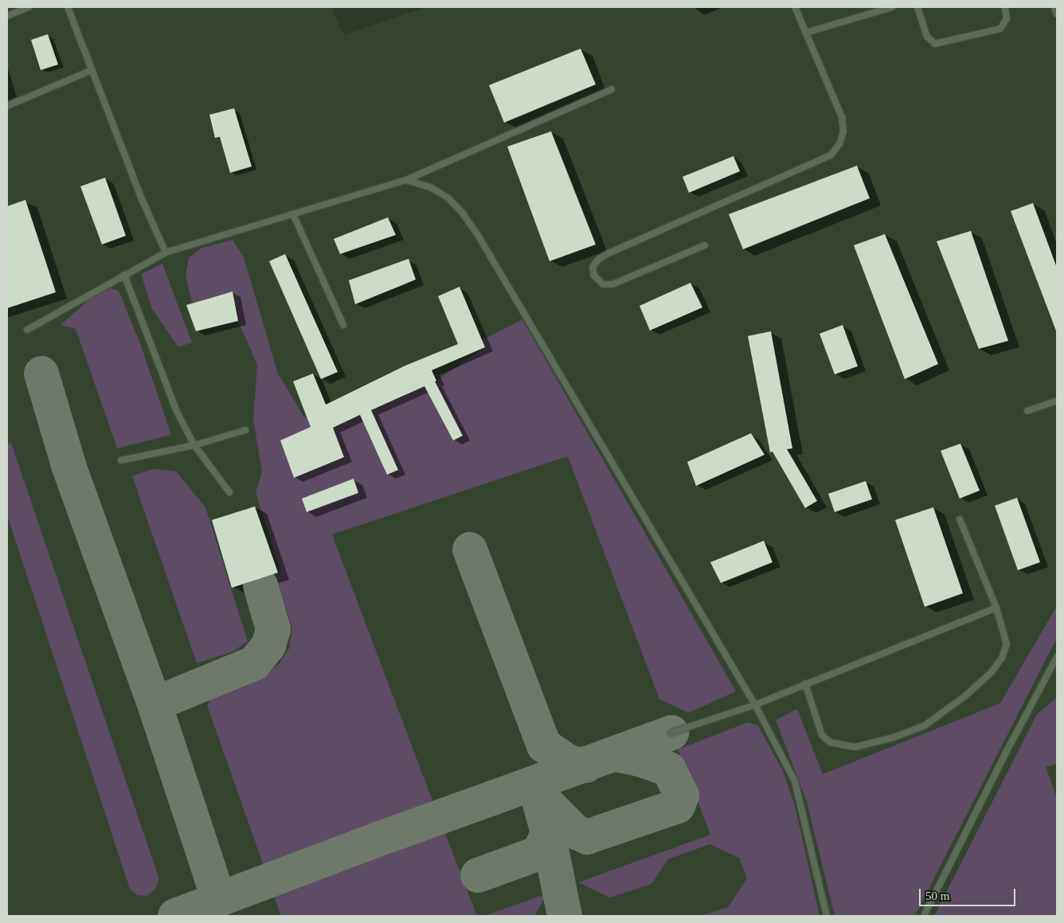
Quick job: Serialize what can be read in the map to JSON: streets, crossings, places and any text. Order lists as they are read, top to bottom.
{
  "scale_bar": "50 m"
}
